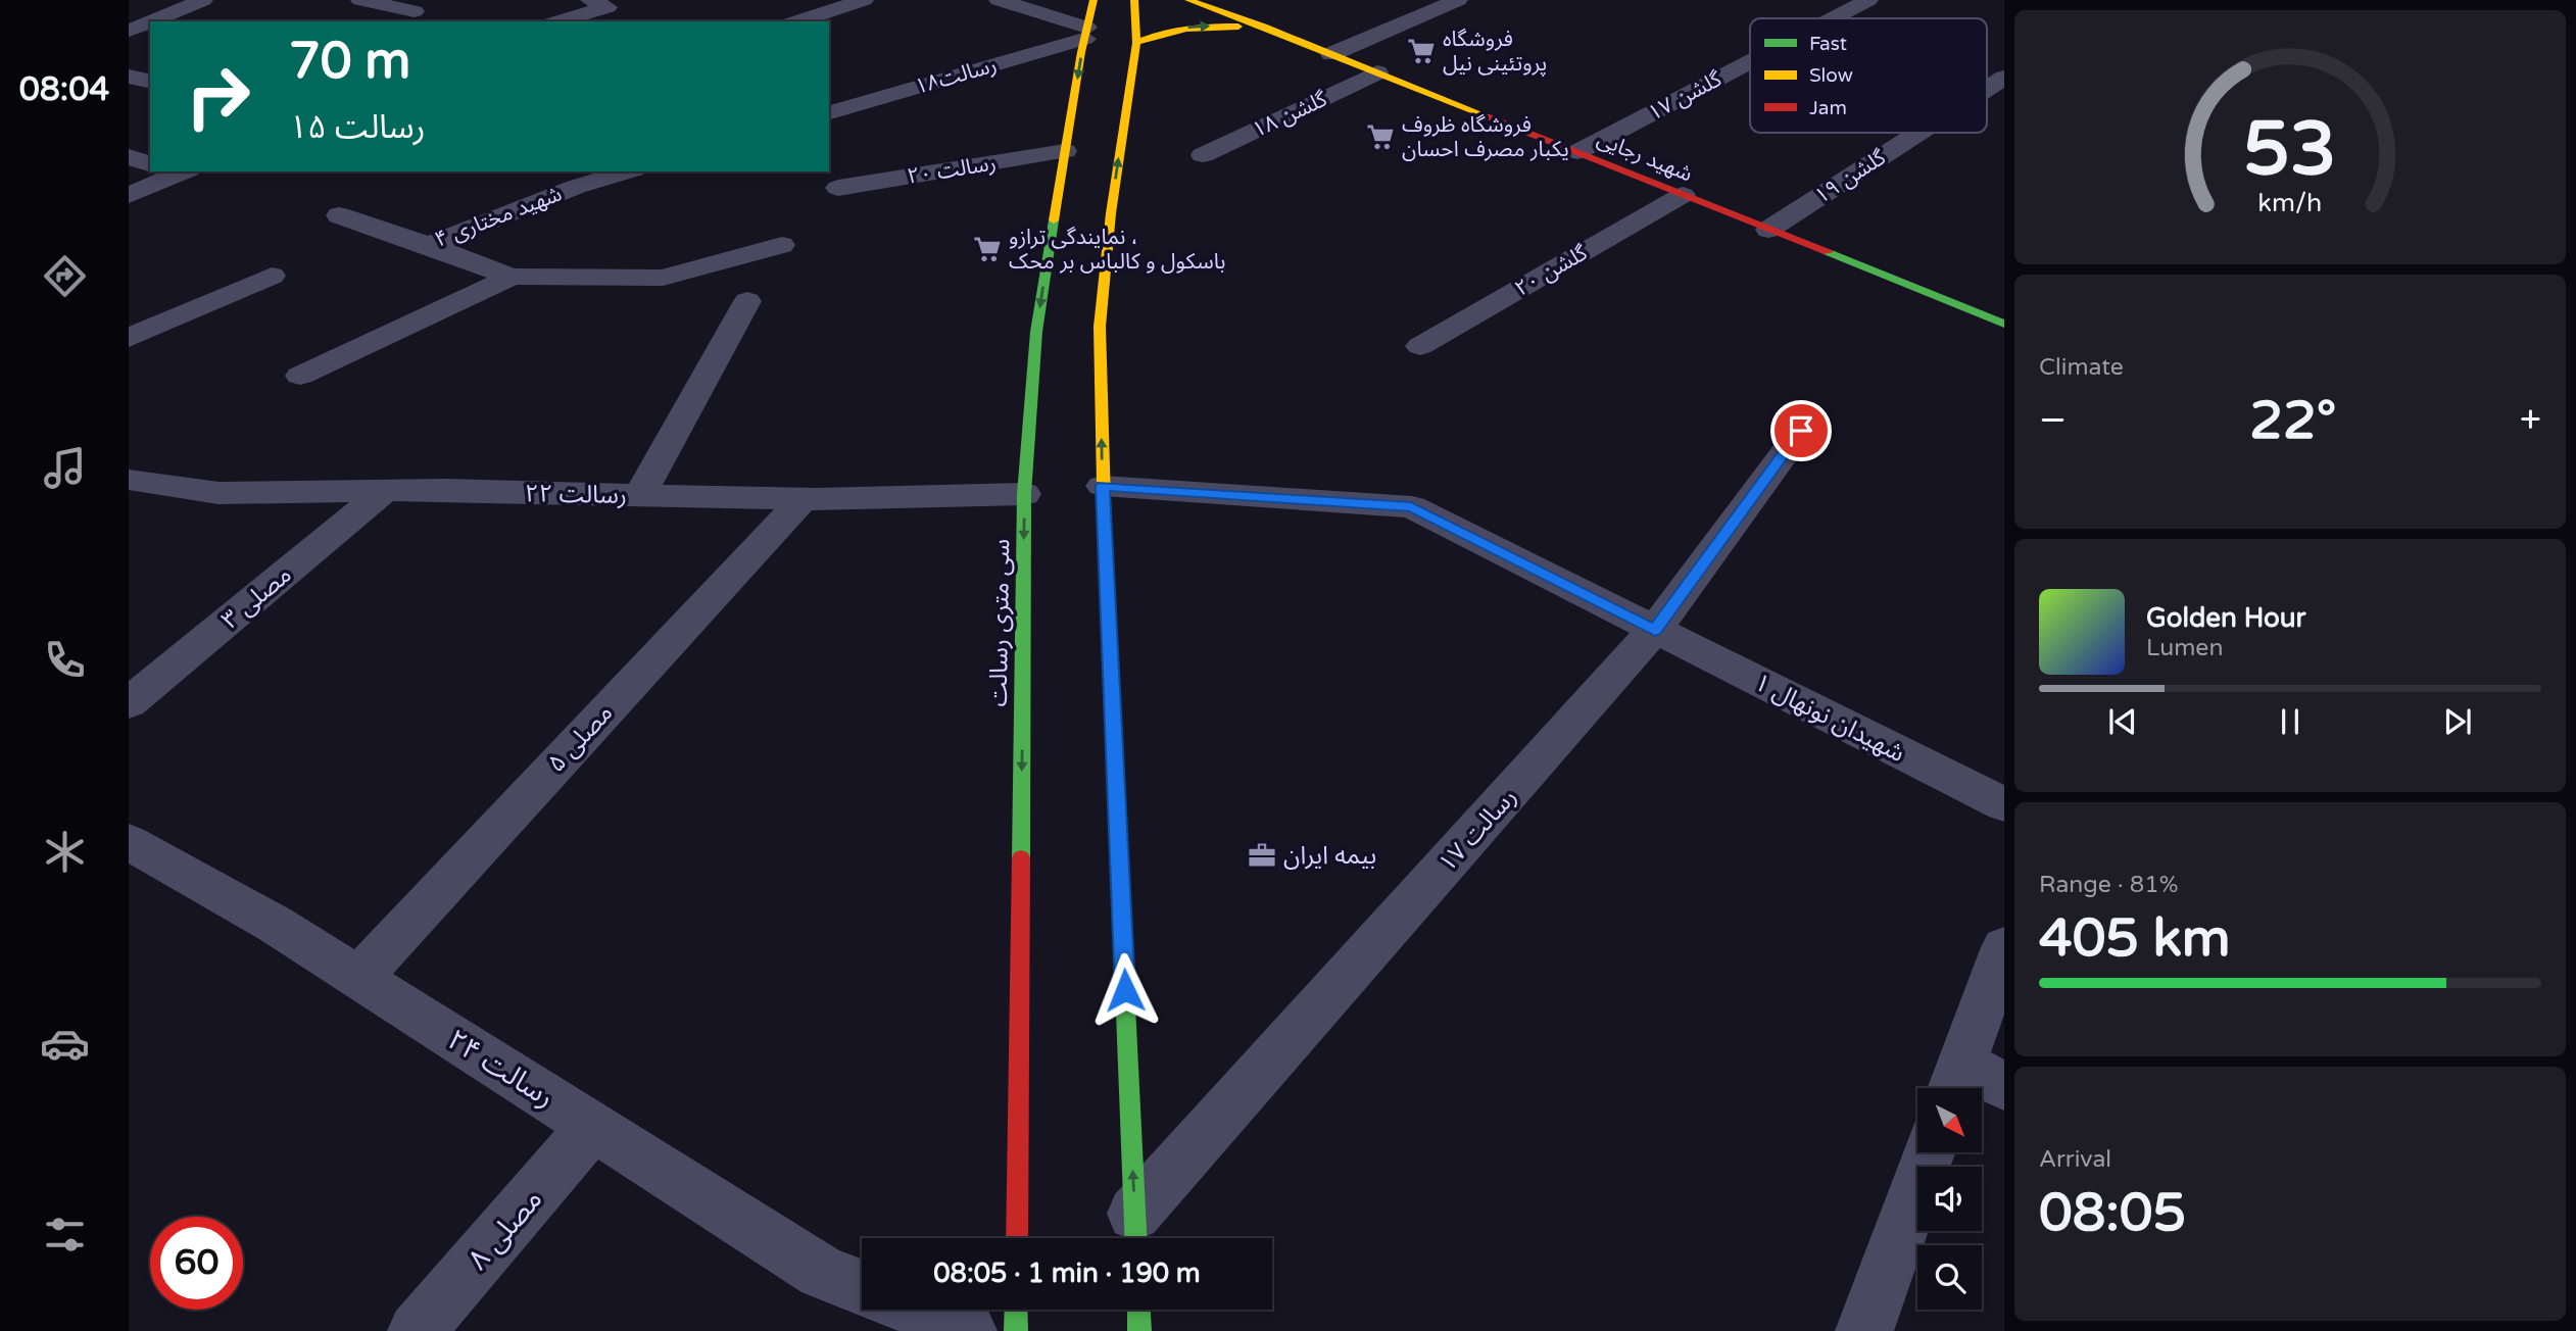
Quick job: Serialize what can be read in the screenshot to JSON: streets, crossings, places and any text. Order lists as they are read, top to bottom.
{
  "streets": {
    "main road": ["شهید رجایی", "سی متری رسالت"],
    "street": [
      "رسالت۱۸",
      "گلشن ۱۷",
      "۱۸ گلشن",
      "۲۰ رسالت",
      "۱۹ گلشن",
      "۴ شهید مختاری",
      "۲۰ گلشن",
      "۲۲ رسالت",
      "۳ مصلی",
      "۱ شهیدان نونهال",
      "۵ مصلی",
      "۱۷ رسالت",
      "۲۴ رسالت",
      "۸ مصلی"
    ]
  },
  "crossings": [
    ["رسالت۱۸", "سی متری رسالت"],
    ["گلشن ۱۷", "شهید رجایی"],
    ["۱۸ گلشن", "شهید رجایی"],
    ["شهید رجایی", "۱۹ گلشن"],
    ["شهید رجایی", "۲۰ گلشن"],
    ["۲۰ رسالت", "سی متری رسالت"],
    ["۲۲ رسالت", "۳ مصلی"],
    ["۲۲ رسالت", "سی متری رسالت"],
    ["۲۲ رسالت", "۵ مصلی"],
    ["۱ شهیدان نونهال", "۱۷ رسالت"],
    ["۵ مصلی", "۲۴ رسالت"],
    ["۲۴ رسالت", "۸ مصلی"]
  ],
  "places": {
    "supermarket": ["فروشگاه پروتئینی نیل", "فروشگاه ظروف یکبار مصرف احسان", "نمایندگی ترازو ، باسکول و کالباس بر محک"],
    "office": ["بیمه ایران"]
  },
  "legend": ["Fast", "Slow", "Jam"],
  "north": "bottom right",
  "page": {
    "tabs": "08:04",
    "turn": ["70 m", "۱۵ رسالت"],
    "tile": [
      "Climate",
      ["Range · 81%", "405 km"],
      ["Arrival", "08:05"]
    ],
    "heat": ["−", "22°", "+"],
    "song": ["Golden Hour", "Lumen"],
    "limit": "60",
    "trip": "08:05 · 1 min · 190 m",
    "gauge": ["53", "km/h"]
  }
}
